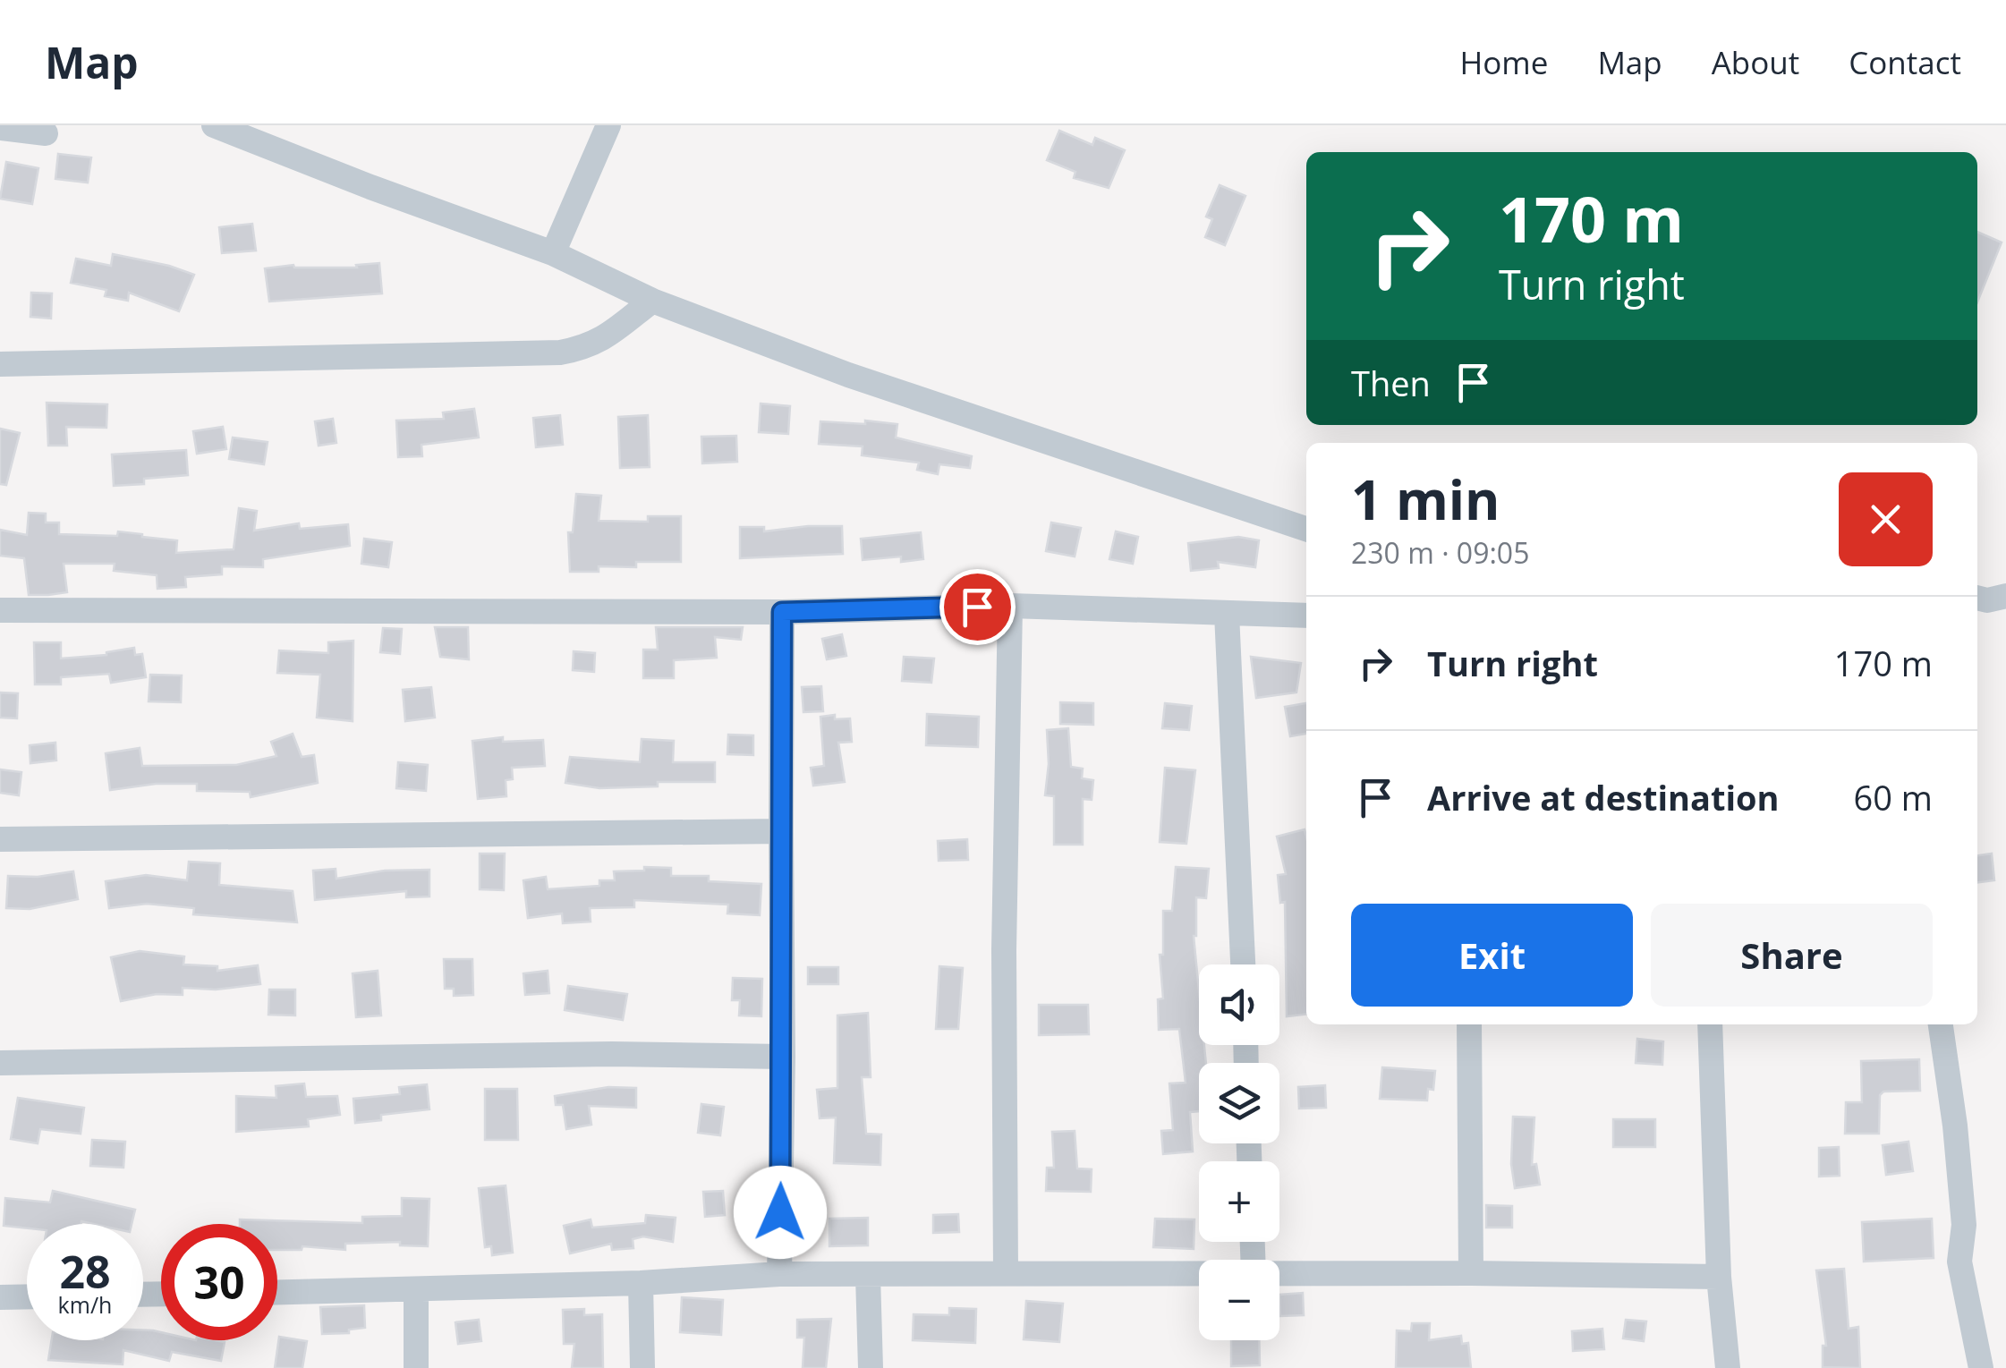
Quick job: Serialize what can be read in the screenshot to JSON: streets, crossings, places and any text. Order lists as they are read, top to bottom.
{
  "page": {
    "header": "Map",
    "nav": [
      "Home",
      "Map",
      "About",
      "Contact"
    ],
    "turn": ["170 m", "Turn right"],
    "then": "Then",
    "heading": ["1 min", "230 m · 09:05"],
    "list": [
      {
        "name": "Turn right",
        "value": "170 m"
      },
      {
        "name": "Arrive at destination",
        "value": "60 m"
      }
    ],
    "buttons": ["Exit", "Share"],
    "map_buttons": ["+", "−"],
    "speed": "28 km/h",
    "limit": "30"
  }
}
